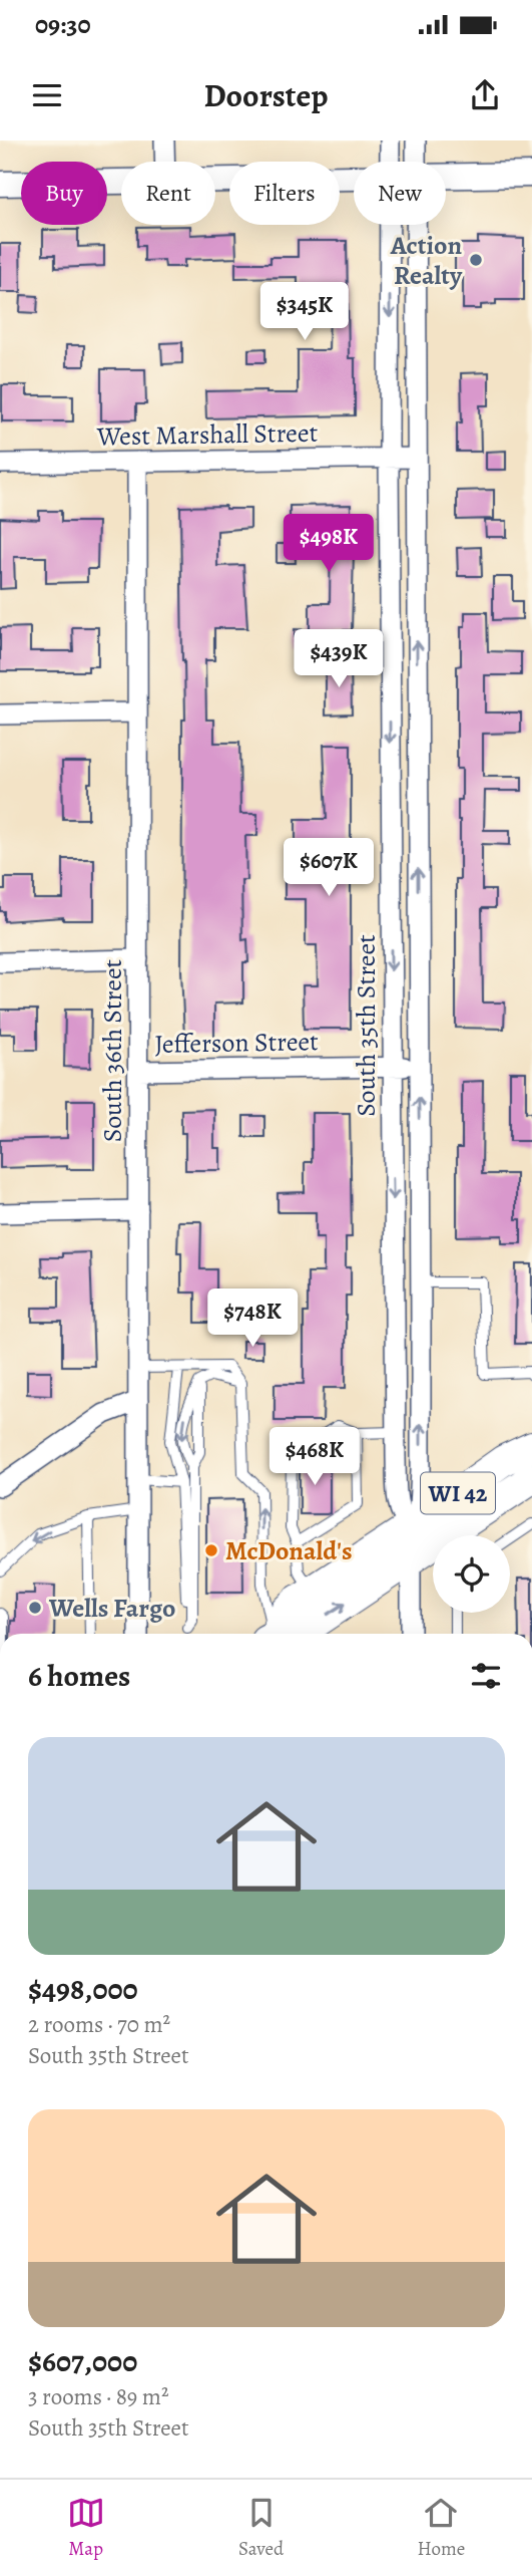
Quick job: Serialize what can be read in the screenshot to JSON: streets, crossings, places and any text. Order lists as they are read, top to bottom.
{
  "streets": {
    "main road": ["WI 42"],
    "street": [
      "West Marshall Street",
      "South 35th Street",
      "Jefferson Street",
      "South 36th Street"
    ]
  },
  "crossings": [
    ["West Marshall Street", "South 35th Street"],
    ["West Marshall Street", "South 36th Street"],
    ["South 35th Street", "Jefferson Street"],
    ["South 35th Street", "WI 42"],
    ["Jefferson Street", "South 36th Street"]
  ],
  "places": ["Action Realty", "McDonald's", "Wells Fargo"],
  "page": {
    "status": "09:30",
    "header": "Doorstep",
    "chip": [
      "Buy",
      "Rent",
      "Filters",
      "New"
    ],
    "price": [
      "$345K",
      "$498K",
      "$439K",
      "$607K",
      "$748K",
      "$468K"
    ],
    "heading": "6 homes",
    "list": [
      {
        "name": "$498,000",
        "note": "2 rooms · 70 m² · South 35th Street"
      },
      {
        "name": "$607,000",
        "note": "3 rooms · 89 m² · South 35th Street"
      }
    ],
    "tabs": ["Map", "Saved", "Home"]
  }
}
